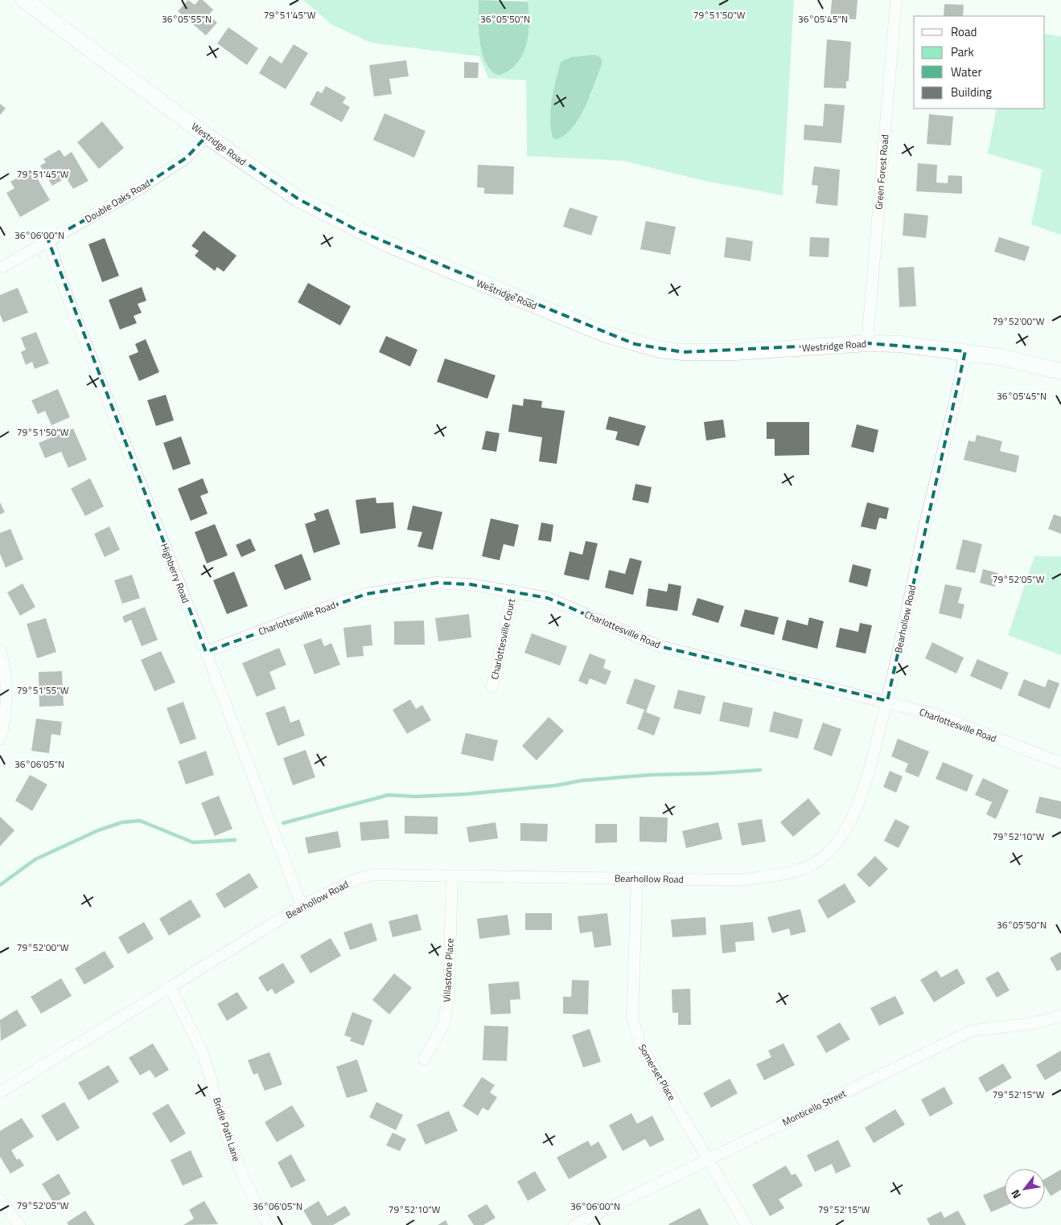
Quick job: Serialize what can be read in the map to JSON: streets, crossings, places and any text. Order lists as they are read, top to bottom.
{
  "streets": {
    "main road": ["Westridge Road"],
    "street": [
      "Green Forest Road",
      "Double Oaks Road",
      "Highberry Road",
      "Charlottesville Road",
      "Bearhollow Road",
      "Charlottesville Court",
      "Villastone Place",
      "Somerset Place",
      "Monticello Street",
      "Bridle Path Lane"
    ]
  },
  "crossings": [
    ["Westridge Road", "Green Forest Road"],
    ["Westridge Road", "Double Oaks Road"],
    ["Westridge Road", "Bearhollow Road"],
    ["Double Oaks Road", "Highberry Road"],
    ["Highberry Road", "Charlottesville Road"],
    ["Highberry Road", "Bearhollow Road"],
    ["Charlottesville Road", "Bearhollow Road"],
    ["Charlottesville Road", "Charlottesville Court"],
    ["Bearhollow Road", "Villastone Place"],
    ["Bearhollow Road", "Somerset Place"],
    ["Bearhollow Road", "Bridle Path Lane"],
    ["Somerset Place", "Monticello Street"]
  ],
  "legend": [
    "Road",
    "Park",
    "Water",
    "Building"
  ],
  "north": "bottom left",
  "coordinates": [
    "79°51'50\"W",
    "79°51'45\"W",
    "36°05'55\"N",
    "36°05'50\"N",
    "36°05'45\"N",
    "36°06'00\"N",
    "79°52'00\"W",
    "79°52'05\"W",
    "79°51'55\"W",
    "36°06'05\"N",
    "79°52'10\"W",
    "79°52'15\"W"
  ]
}
